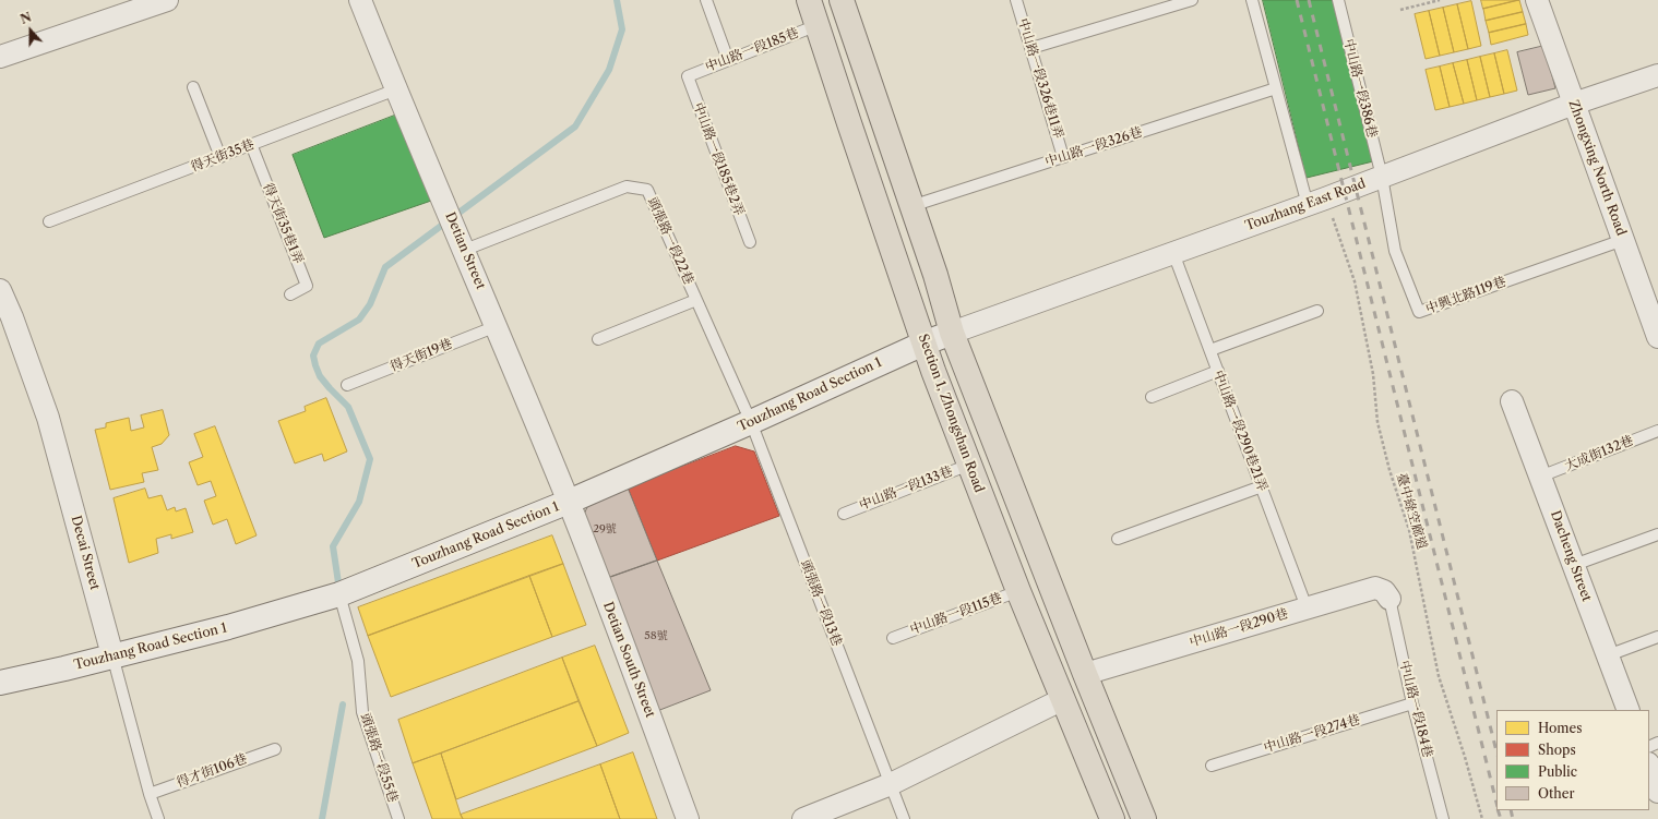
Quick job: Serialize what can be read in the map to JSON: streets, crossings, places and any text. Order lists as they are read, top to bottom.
{
  "streets": {
    "main road": ["Section 1, Zhongshan Road"],
    "street": [
      "Zhongxing North Road",
      "Touzhang East Road",
      "Detian Street",
      "Touzhang Road Section 1",
      "Decai Street",
      "Dacheng Street",
      "中山路一段290巷",
      "Detian South Street"
    ],
    "lane": [
      "中山路一段185巷",
      "中山路一段326巷11弄",
      "中山路一段386巷",
      "中山路一段326巷",
      "得天街35巷",
      "中山路一段185巷2弄",
      "得天街35巷1弄",
      "頭張路一段22巷",
      "中興北路119巷",
      "得天街19巷",
      "中山路一段290巷21弄",
      "大成街132巷",
      "中山路一段133巷",
      "頭張路一段13巷",
      "中山路一段115巷",
      "中山路一段184巷",
      "中山路一段274巷",
      "頭張路一段55巷",
      "得才街106巷"
    ],
    "path": ["臺中綠空廊道"]
  },
  "crossings": [
    ["中山路一段185巷", "中山路一段185巷2弄"],
    ["中山路一段185巷", "Section 1, Zhongshan Road"],
    ["中山路一段326巷11弄", "中山路一段326巷"],
    ["中山路一段386巷", "Touzhang East Road"],
    ["中山路一段386巷", "中興北路119巷"],
    ["得天街35巷", "得天街35巷1弄"],
    ["得天街35巷", "Detian Street"],
    ["Zhongxing North Road", "Touzhang East Road"],
    ["Zhongxing North Road", "中興北路119巷"],
    ["Touzhang East Road", "中興北路119巷"],
    ["Touzhang East Road", "Touzhang Road Section 1"],
    ["Touzhang East Road", "中山路一段290巷21弄"],
    ["頭張路一段22巷", "Detian Street"],
    ["頭張路一段22巷", "Touzhang Road Section 1"],
    ["頭張路一段22巷", "頭張路一段13巷"],
    ["Detian Street", "得天街19巷"],
    ["Detian Street", "Touzhang Road Section 1"],
    ["Detian Street", "Detian South Street"],
    ["Touzhang Road Section 1", "Section 1, Zhongshan Road"],
    ["Touzhang Road Section 1", "Decai Street"],
    ["Touzhang Road Section 1", "頭張路一段13巷"],
    ["Touzhang Road Section 1", "Detian South Street"],
    ["Touzhang Road Section 1", "頭張路一段55巷"],
    ["Section 1, Zhongshan Road", "中山路一段133巷"],
    ["Section 1, Zhongshan Road", "中山路一段115巷"],
    ["中山路一段290巷21弄", "中山路一段290巷"],
    ["大成街132巷", "Dacheng Street"],
    ["Decai Street", "得才街106巷"],
    ["中山路一段290巷", "中山路一段184巷"],
    ["中山路一段184巷", "中山路一段274巷"]
  ],
  "house_numbers": ["29號", "58號"],
  "legend": [
    "Homes",
    "Shops",
    "Public",
    "Other"
  ],
  "north": "top"
}
